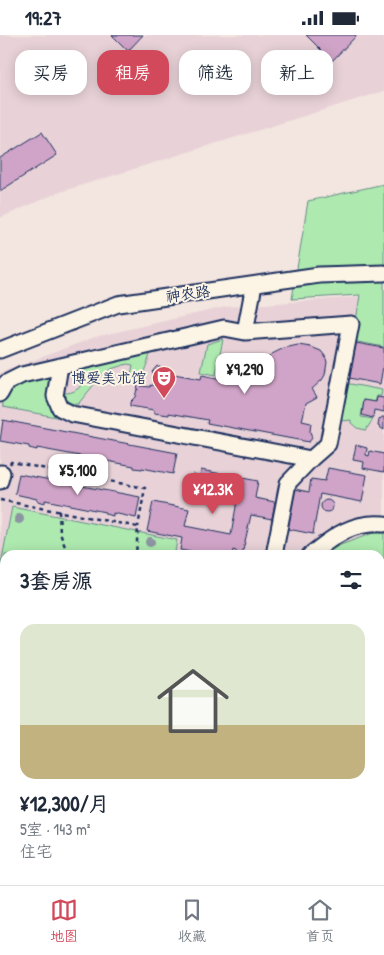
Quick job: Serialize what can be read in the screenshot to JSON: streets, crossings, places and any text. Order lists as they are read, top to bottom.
{
  "streets": {
    "street": ["神农路"]
  },
  "places": {
    "theatre": ["博爱美术馆"]
  },
  "page": {
    "status": "19:27",
    "chip": [
      "买房",
      "租房",
      "筛选",
      "新上"
    ],
    "price": ["¥9,290", "¥5,100", "¥12.3K"],
    "heading": "3套房源",
    "list": [
      {
        "name": "¥12,300/月",
        "note": "5室 · 143 m² · 住宅"
      }
    ],
    "tabs": ["地图", "收藏", "首页"]
  }
}
